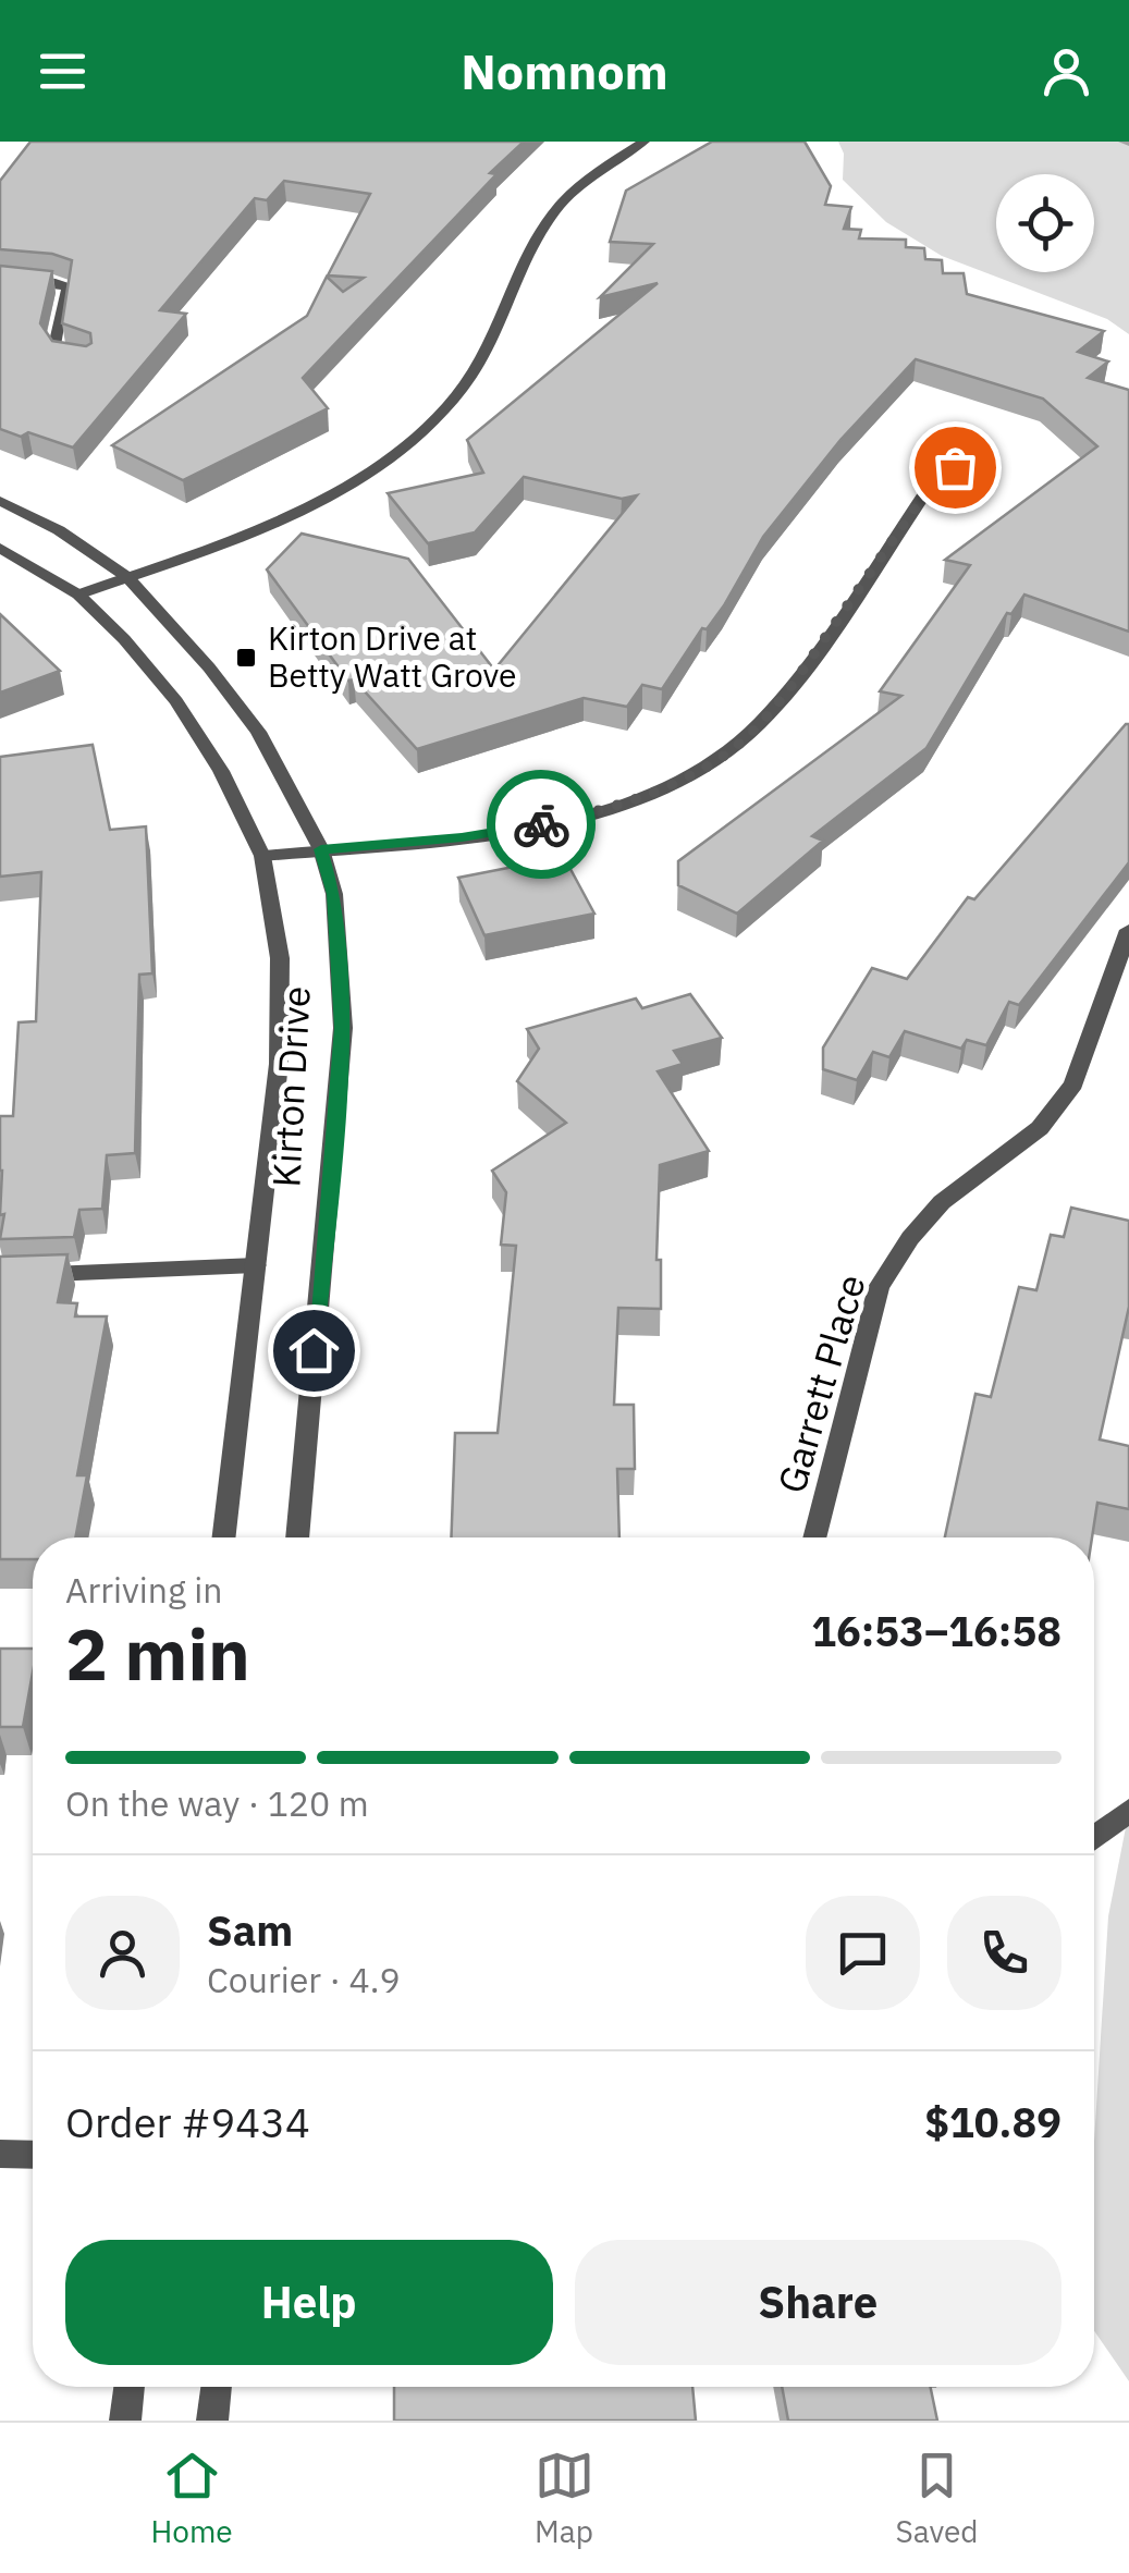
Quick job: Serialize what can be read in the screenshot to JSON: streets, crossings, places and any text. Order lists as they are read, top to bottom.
{
  "streets": {
    "street": ["Kirton Drive", "Garrett Place"]
  },
  "places": {
    "transit": ["Kirton Drive at Betty Watt Grove"]
  },
  "page": {
    "header": "Nomnom",
    "heading": ["2 min", "Arriving in", "16:53–16:58"],
    "panel": [
      "Sam",
      "Courier · 4.9",
      "Order #9434",
      "$10.89"
    ],
    "bar": "On the way · 120 m",
    "buttons": ["Help", "Share"],
    "tabs": ["Home", "Map", "Saved"]
  }
}
